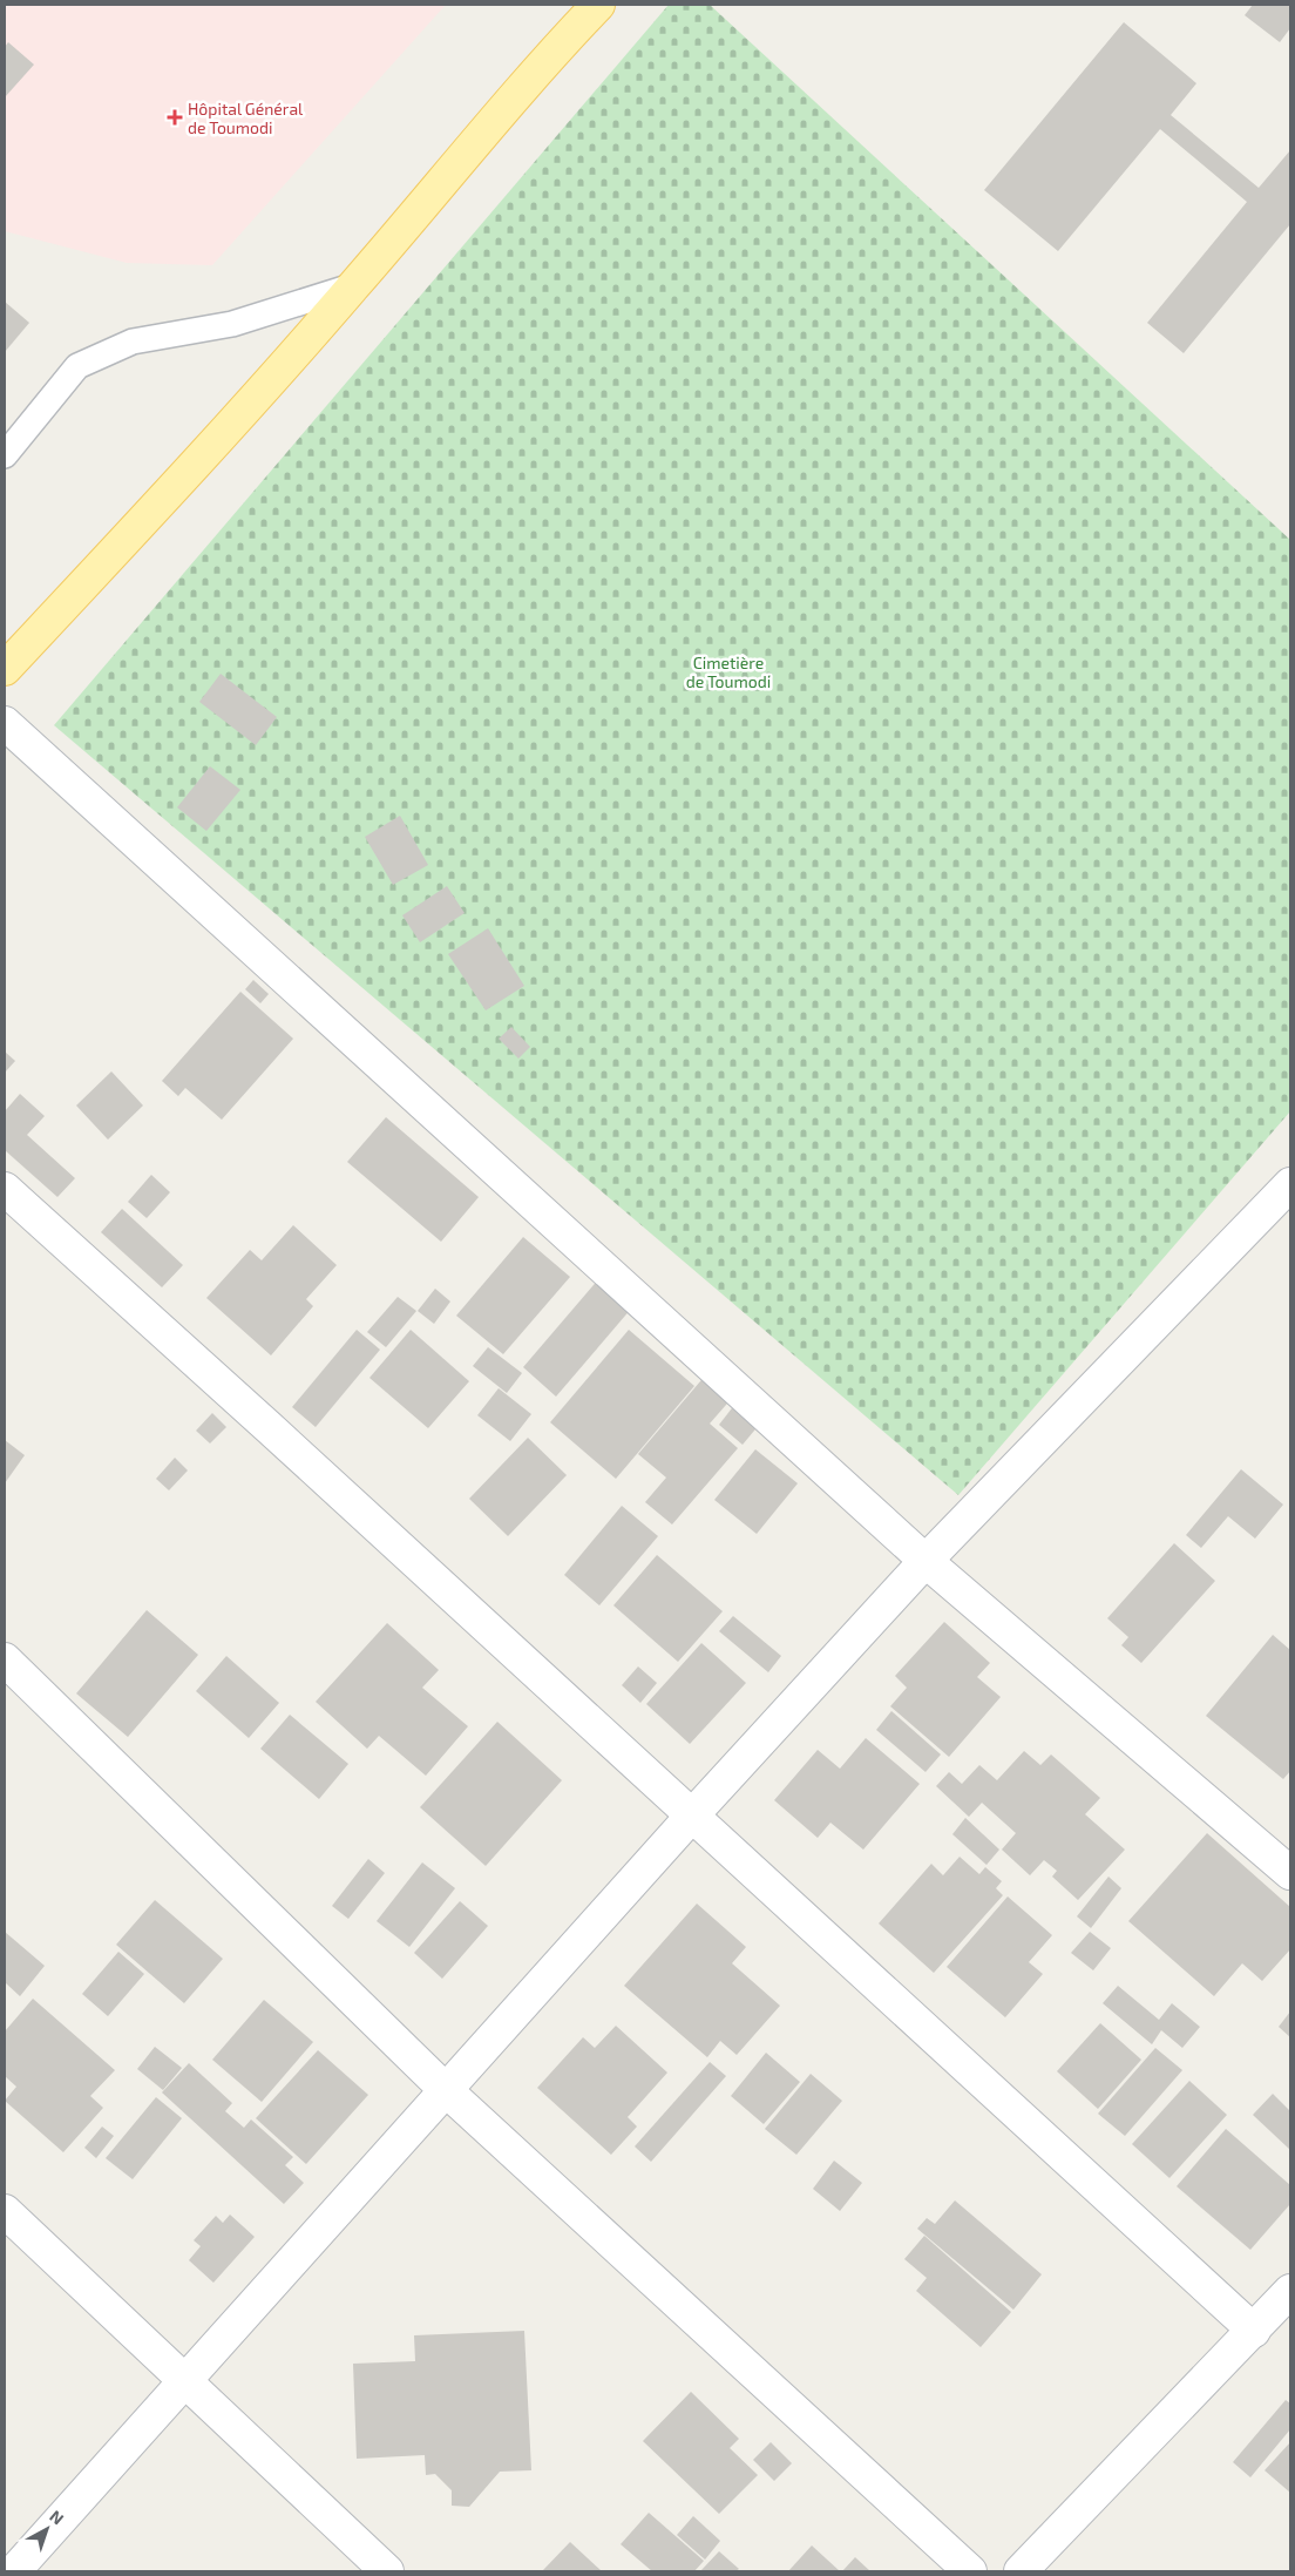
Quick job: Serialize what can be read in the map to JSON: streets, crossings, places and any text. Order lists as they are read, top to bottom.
{
  "parks": ["Cimetière de Toumodi"],
  "places": {
    "health": ["Hôpital Général de Toumodi"]
  },
  "north": "top right"
}
